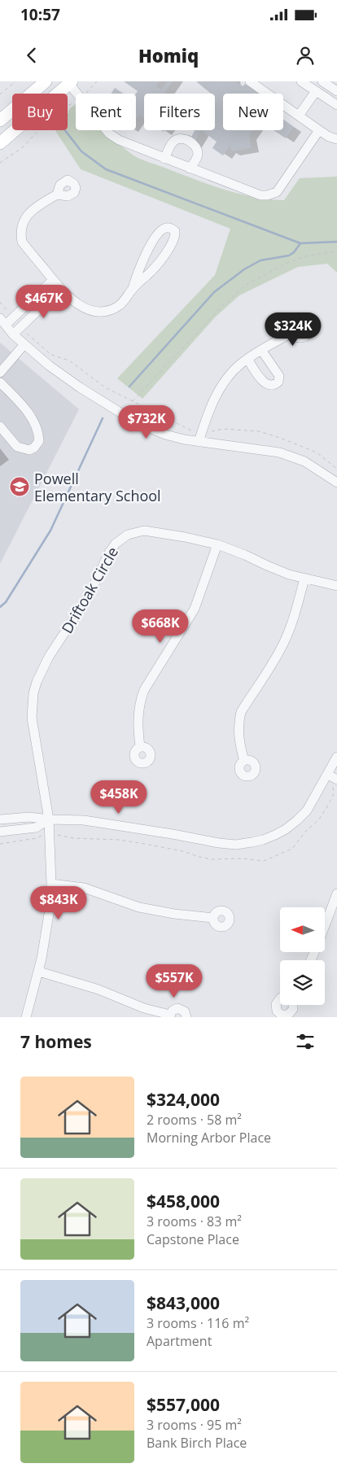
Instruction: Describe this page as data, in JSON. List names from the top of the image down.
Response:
{
  "streets": {
    "street": ["Driftoak Circle"]
  },
  "places": {
    "school or university": ["Powell Elementary School"]
  },
  "north": "left",
  "page": {
    "status": "10:57",
    "header": "Homiq",
    "chip": [
      "Buy",
      "Rent",
      "Filters",
      "New"
    ],
    "price": [
      "$467K",
      "$324K",
      "$732K",
      "$668K",
      "$458K",
      "$843K",
      "$557K"
    ],
    "heading": "7 homes",
    "list": [
      {
        "name": "$324,000",
        "note": "2 rooms · 58 m² · Morning Arbor Place"
      },
      {
        "name": "$458,000",
        "note": "3 rooms · 83 m² · Capstone Place"
      },
      {
        "name": "$843,000",
        "note": "3 rooms · 116 m² · Apartment"
      },
      {
        "name": "$557,000",
        "note": "3 rooms · 95 m² · Bank Birch Place"
      }
    ]
  }
}
